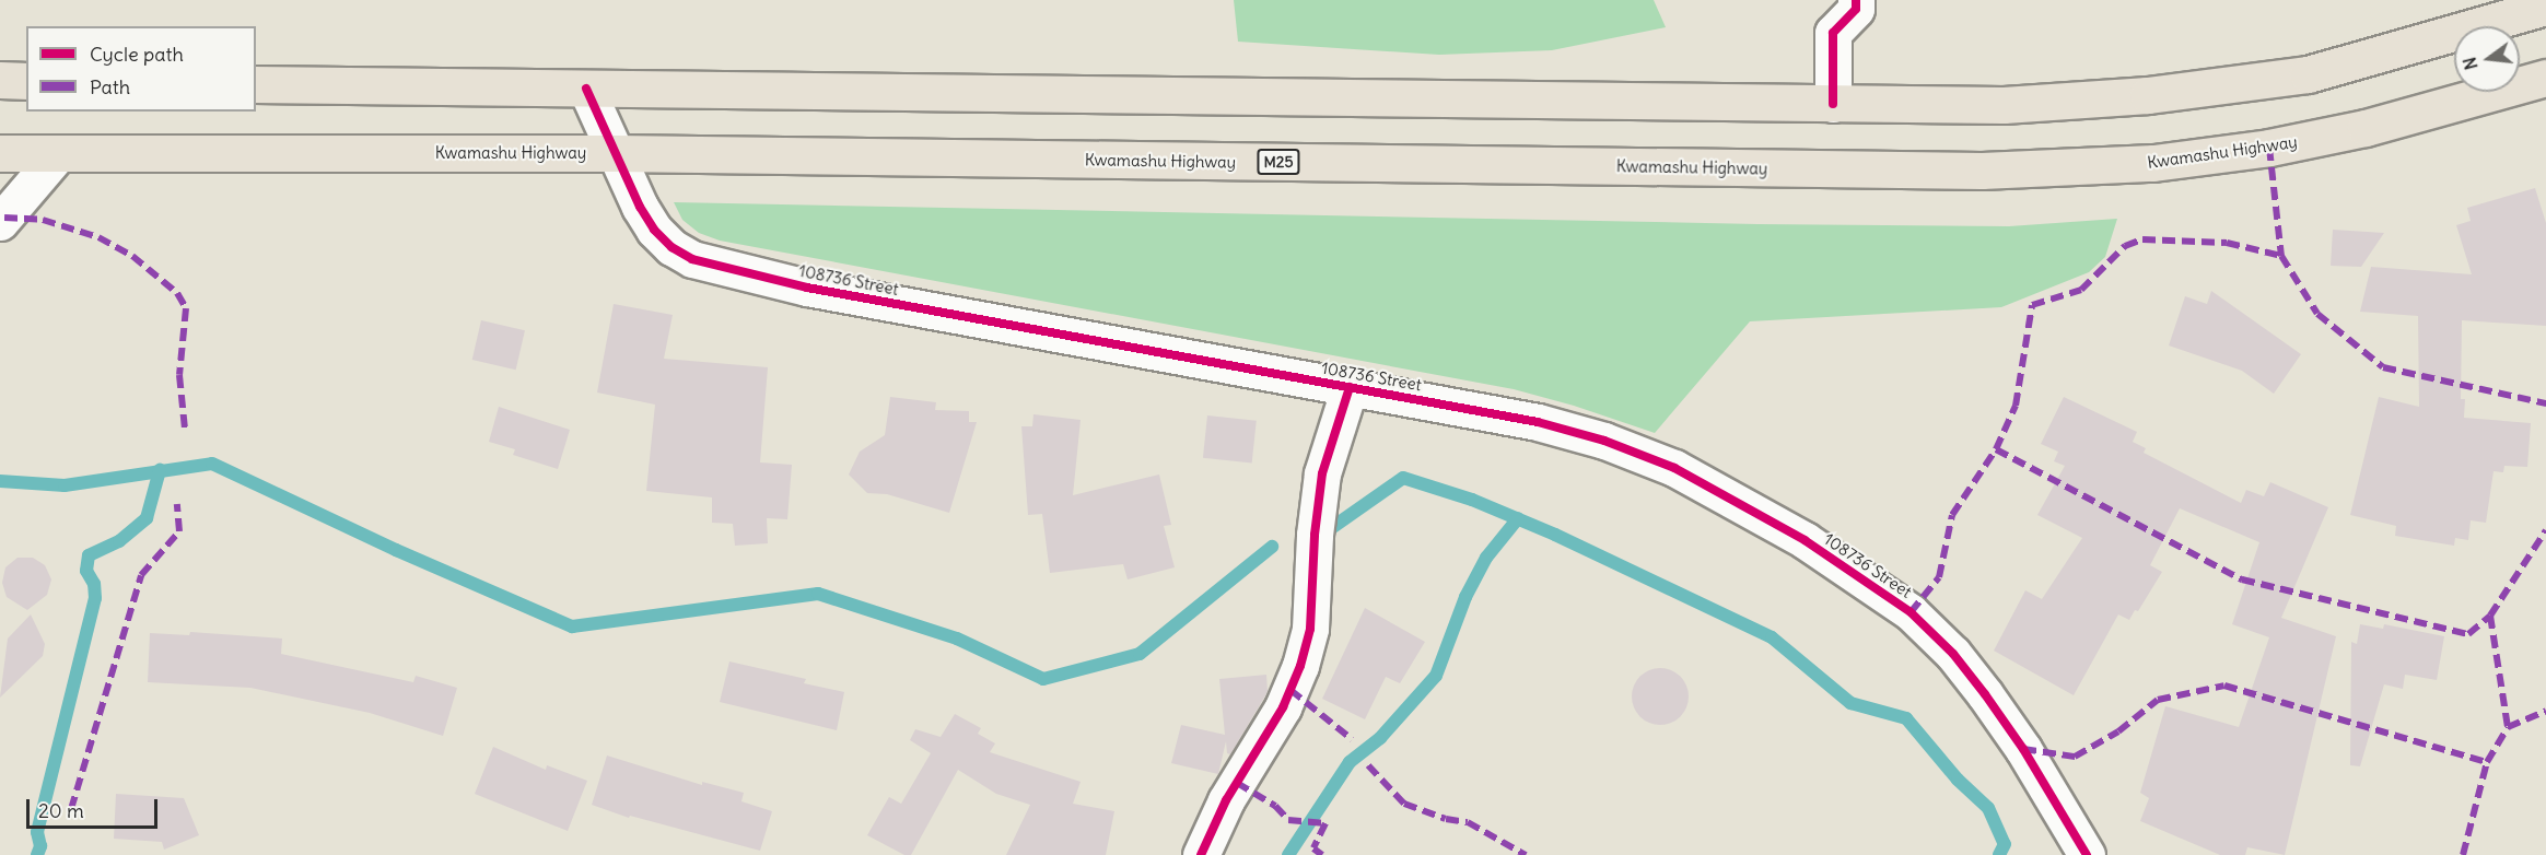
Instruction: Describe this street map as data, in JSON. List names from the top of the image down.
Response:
{
  "streets": {
    "main road": ["Kwamashu Highway", "M25"],
    "street": ["108736 Street"]
  },
  "crossings": [
    ["Kwamashu Highway", "108736 Street"]
  ],
  "legend": ["Cycle path", "Path"],
  "scale_bar": "20 m",
  "north": "left"
}
